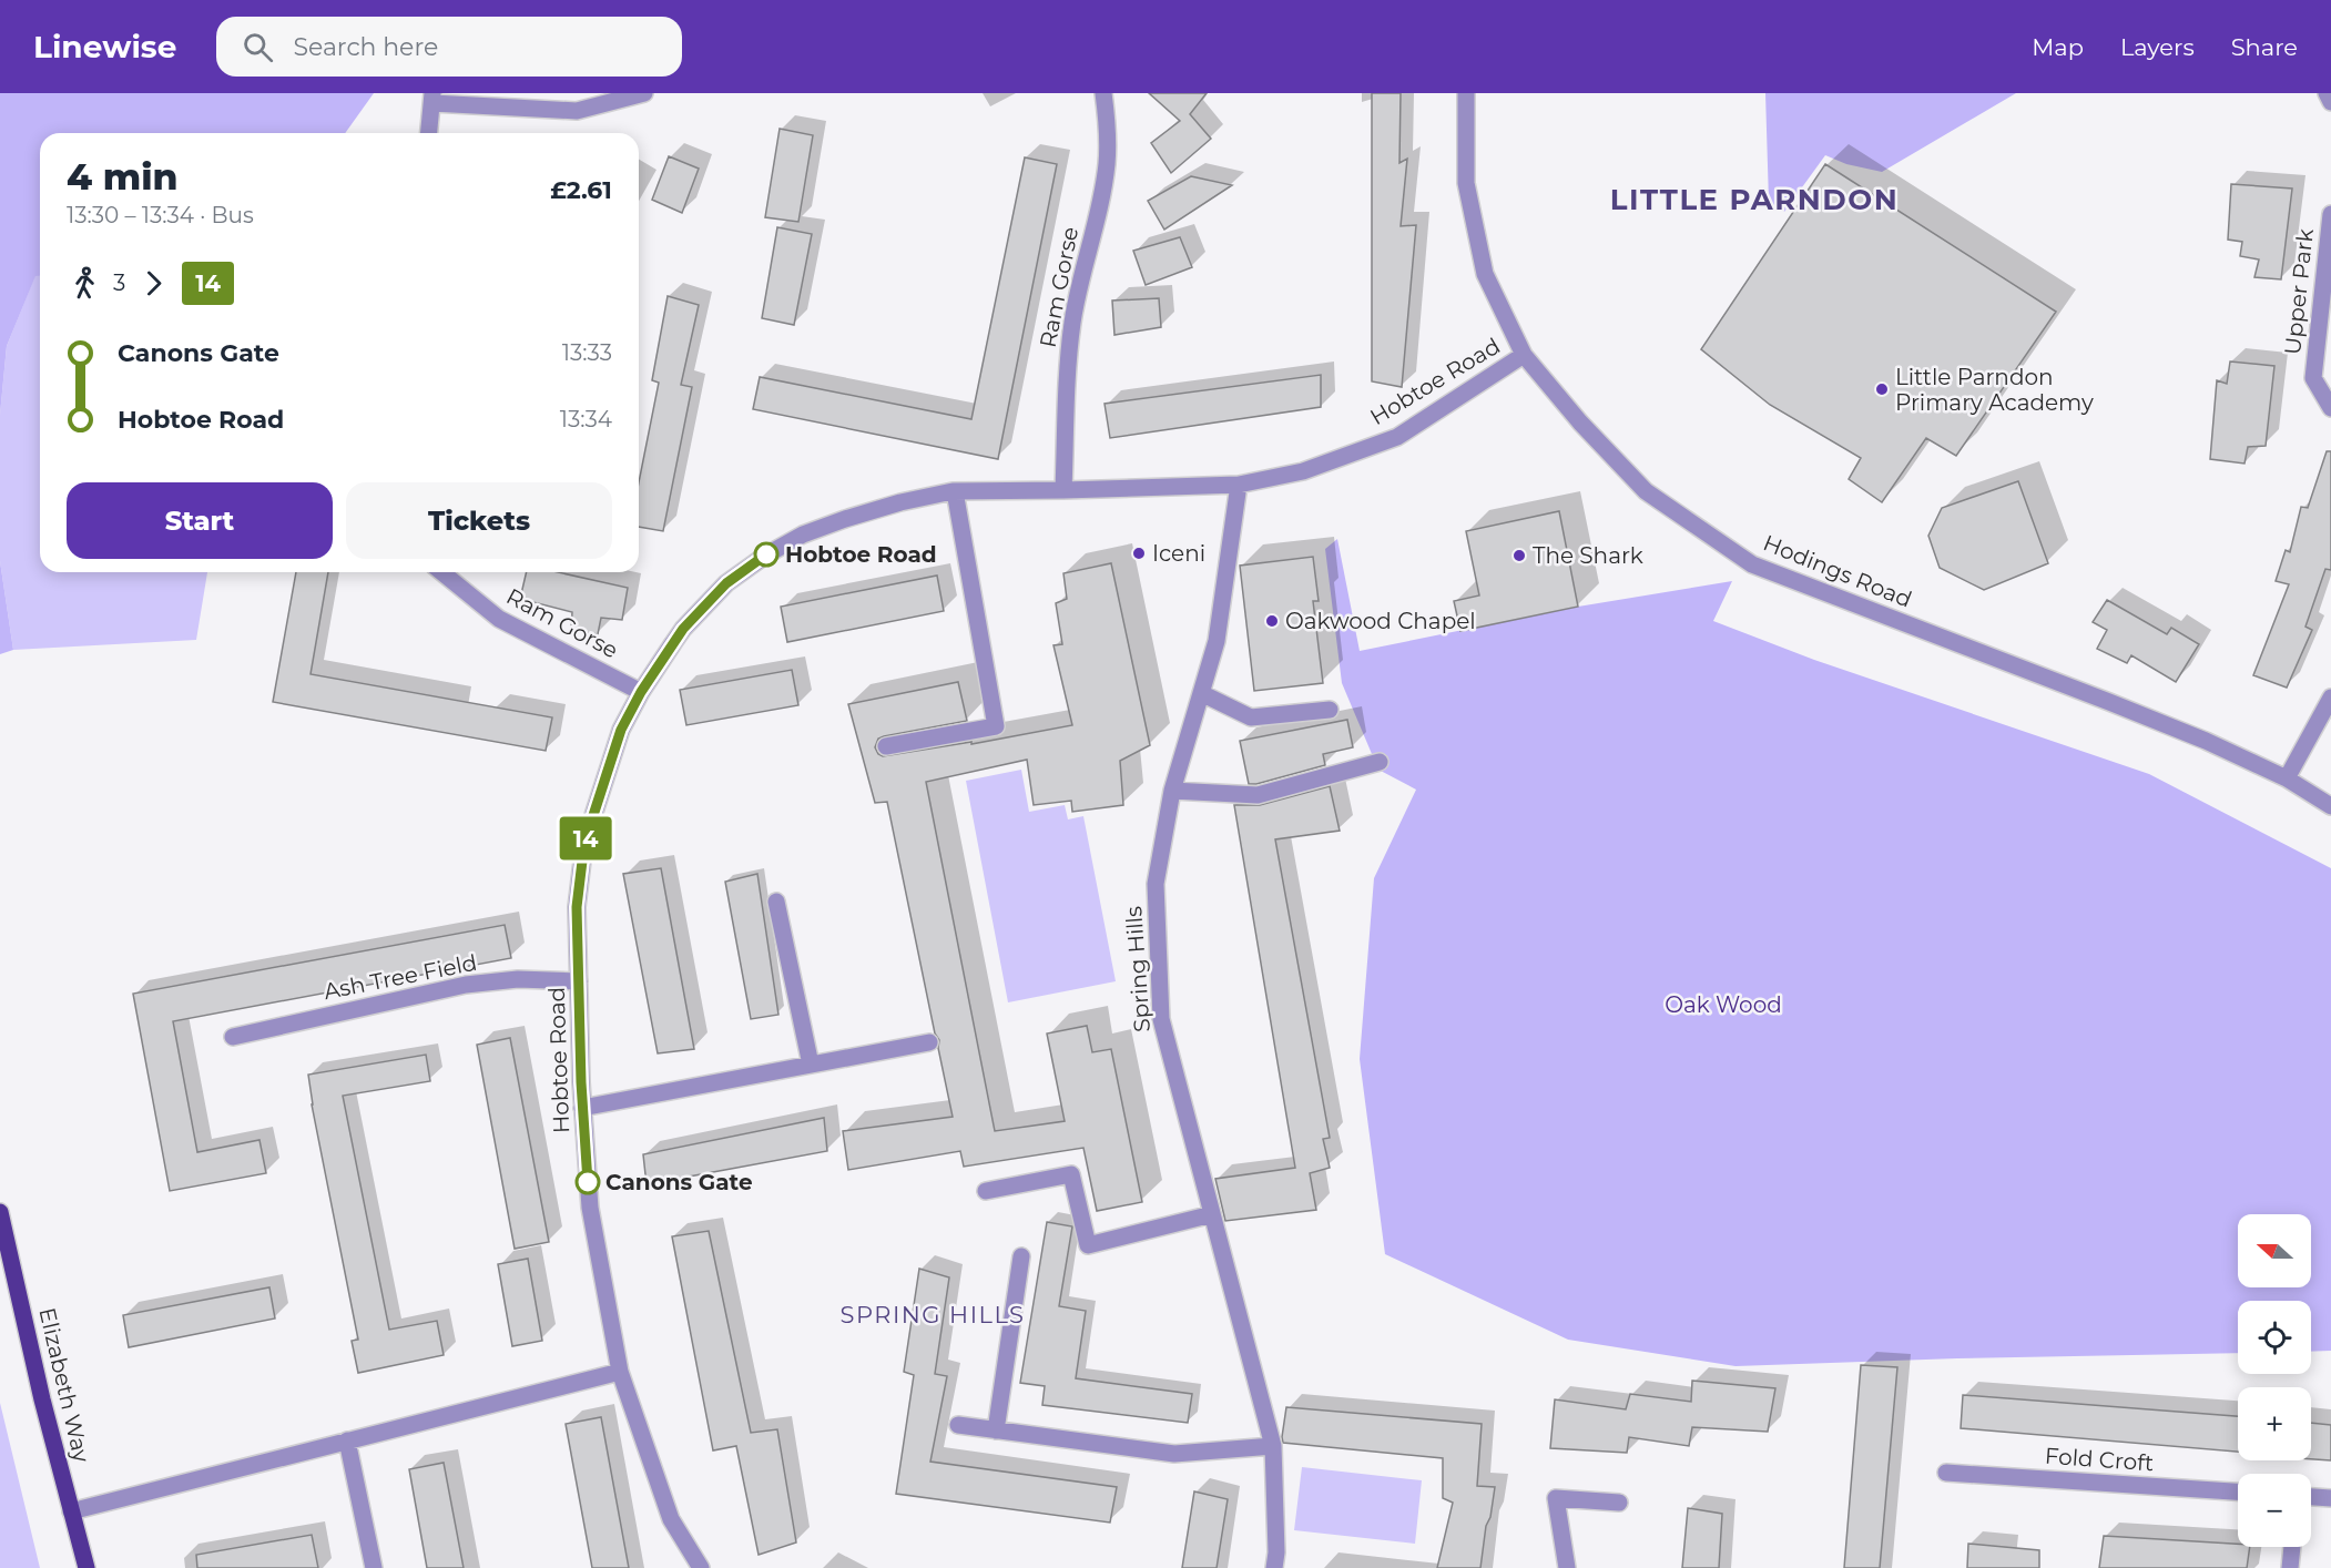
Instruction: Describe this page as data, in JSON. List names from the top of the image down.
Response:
{
  "streets": {
    "main road": ["Elizabeth Way"],
    "street": [
      "Ram Gorse",
      "Upper Park",
      "Hobtoe Road",
      "Hodings Road",
      "Spring Hills",
      "Ash Tree Field",
      "Fold Croft"
    ]
  },
  "crossings": [
    ["Ram Gorse", "Hobtoe Road"],
    ["Hobtoe Road", "Hodings Road"],
    ["Hobtoe Road", "Spring Hills"],
    ["Hobtoe Road", "Ash Tree Field"]
  ],
  "districts": ["LITTLE PARNDON", "SPRING HILLS"],
  "parks": ["Oak Wood"],
  "places": [
    "Little Parndon Primary Academy",
    "Iceni",
    "Hobtoe Road",
    "The Shark",
    "Oakwood Chapel",
    "Canons Gate"
  ],
  "lines": ["bus line 14"],
  "north": "left",
  "page": {
    "header": "Linewise",
    "search": "Search here",
    "nav": ["Map", "Layers", "Share"],
    "on_map": "14",
    "heading": ["4 min", "13:30 – 13:34 · Bus", "£2.61"],
    "legs": ["3", "14"],
    "list": [
      {
        "name": "Canons Gate",
        "value": "13:33"
      },
      {
        "name": "Hobtoe Road",
        "value": "13:34"
      }
    ],
    "buttons": ["Start", "Tickets"],
    "map_buttons": ["+", "−"]
  }
}
